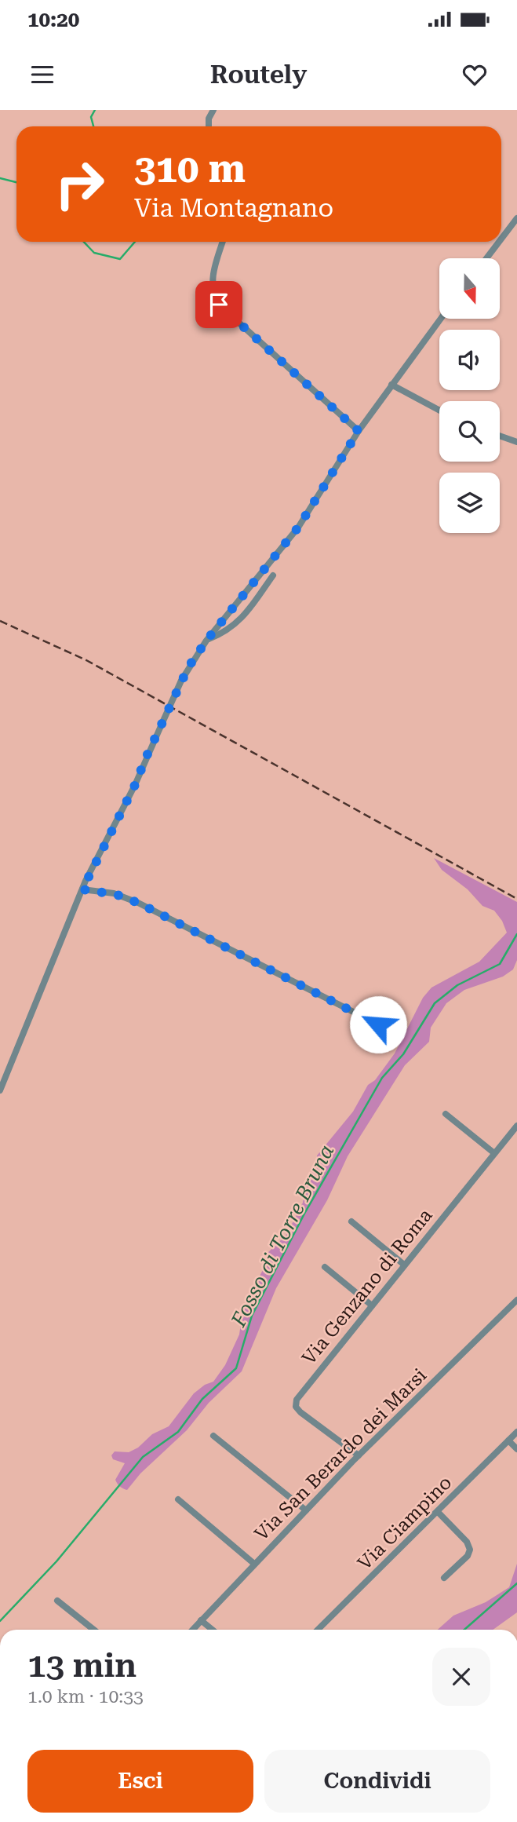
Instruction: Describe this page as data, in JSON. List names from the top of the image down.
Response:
{
  "streets": {
    "street": ["Via Genzano di Roma", "Via San Berardo dei Marsi", "Via Ciampino"]
  },
  "crossings": [
    ["Via Genzano di Roma", "Via San Berardo dei Marsi"]
  ],
  "water": ["Fosso di Torre Bruna"],
  "north": "bottom",
  "page": {
    "status": "10:20",
    "header": "Routely",
    "turn": ["310 m", "Via Montagnano"],
    "heading": ["13 min", "1.0 km · 10:33"],
    "buttons": ["Esci", "Condividi"]
  }
}
